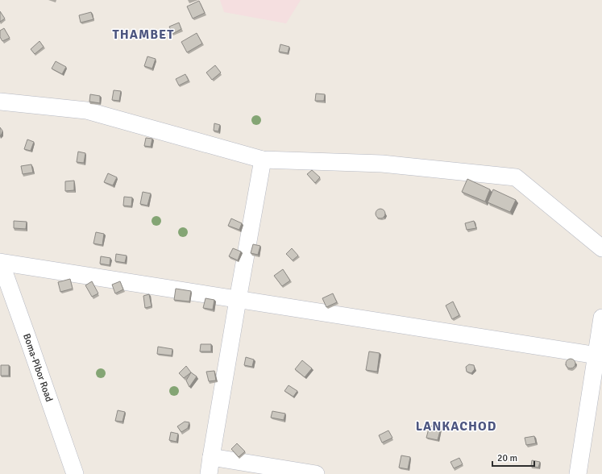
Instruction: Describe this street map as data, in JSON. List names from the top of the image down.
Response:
{
  "streets": {
    "street": ["Boma-Pibor Road"]
  },
  "districts": ["THAMBET", "LANKACHOD"],
  "scale_bar": "20 m"
}
